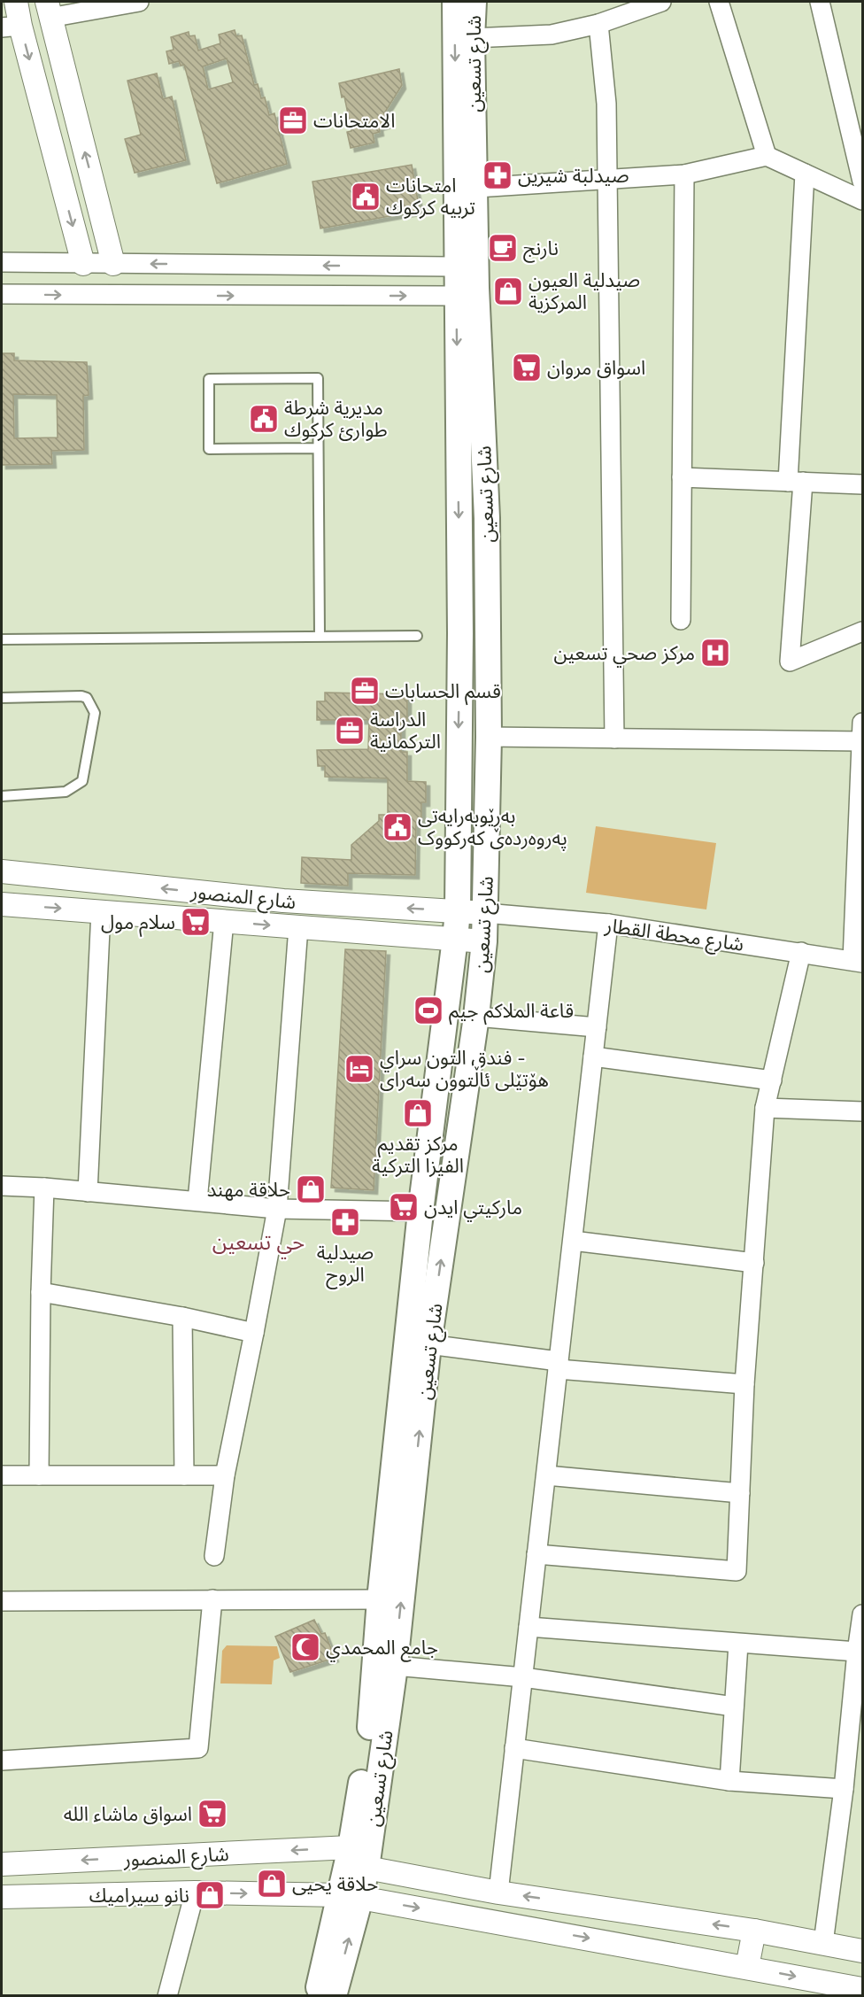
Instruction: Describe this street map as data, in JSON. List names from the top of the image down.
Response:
{
  "streets": {
    "main road": ["شارع تسعين"],
    "street": ["شارع المنصور", "شارع محطة القطار"]
  },
  "crossings": [
    ["شارع تسعين", "شارع المنصور"],
    ["شارع تسعين", "شارع محطة القطار"],
    ["شارع المنصور", "شارع محطة القطار"]
  ],
  "districts": ["حي تسعين"],
  "places": {
    "office": ["الامتحانات", "قسم الحسابات", "الدراسة التركمانية"],
    "pharmacy": ["صيدلبة شيرين", "صيدلية الروح"],
    "public building": ["امتحانات تربيه كركوك", "مديرية شرطة طوارئ كركوك", "بەڕێوبەرایەتی پەروەردەی کەرکووک"],
    "cafe": ["نارنج"],
    "shop": [
      "صيدلية العيون المركزية",
      "مركز تقديم الفيزا التركية",
      "حلاقة مهند",
      "حلاقة يحيى",
      "نانو سيراميك"
    ],
    "supermarket": [
      "اسواق مروان",
      "سلام مول",
      "ماركيتي ايدن",
      "اسواق ماشاء الله"
    ],
    "hospital": ["مركز صحي تسعين"],
    "sports": ["قاعة الملاكم جيم"],
    "hotel": ["فندق التون سراي - هۆتێلی ئاڵتوون سەرای"],
    "mosque": ["جامع المحمدي"]
  }
}
